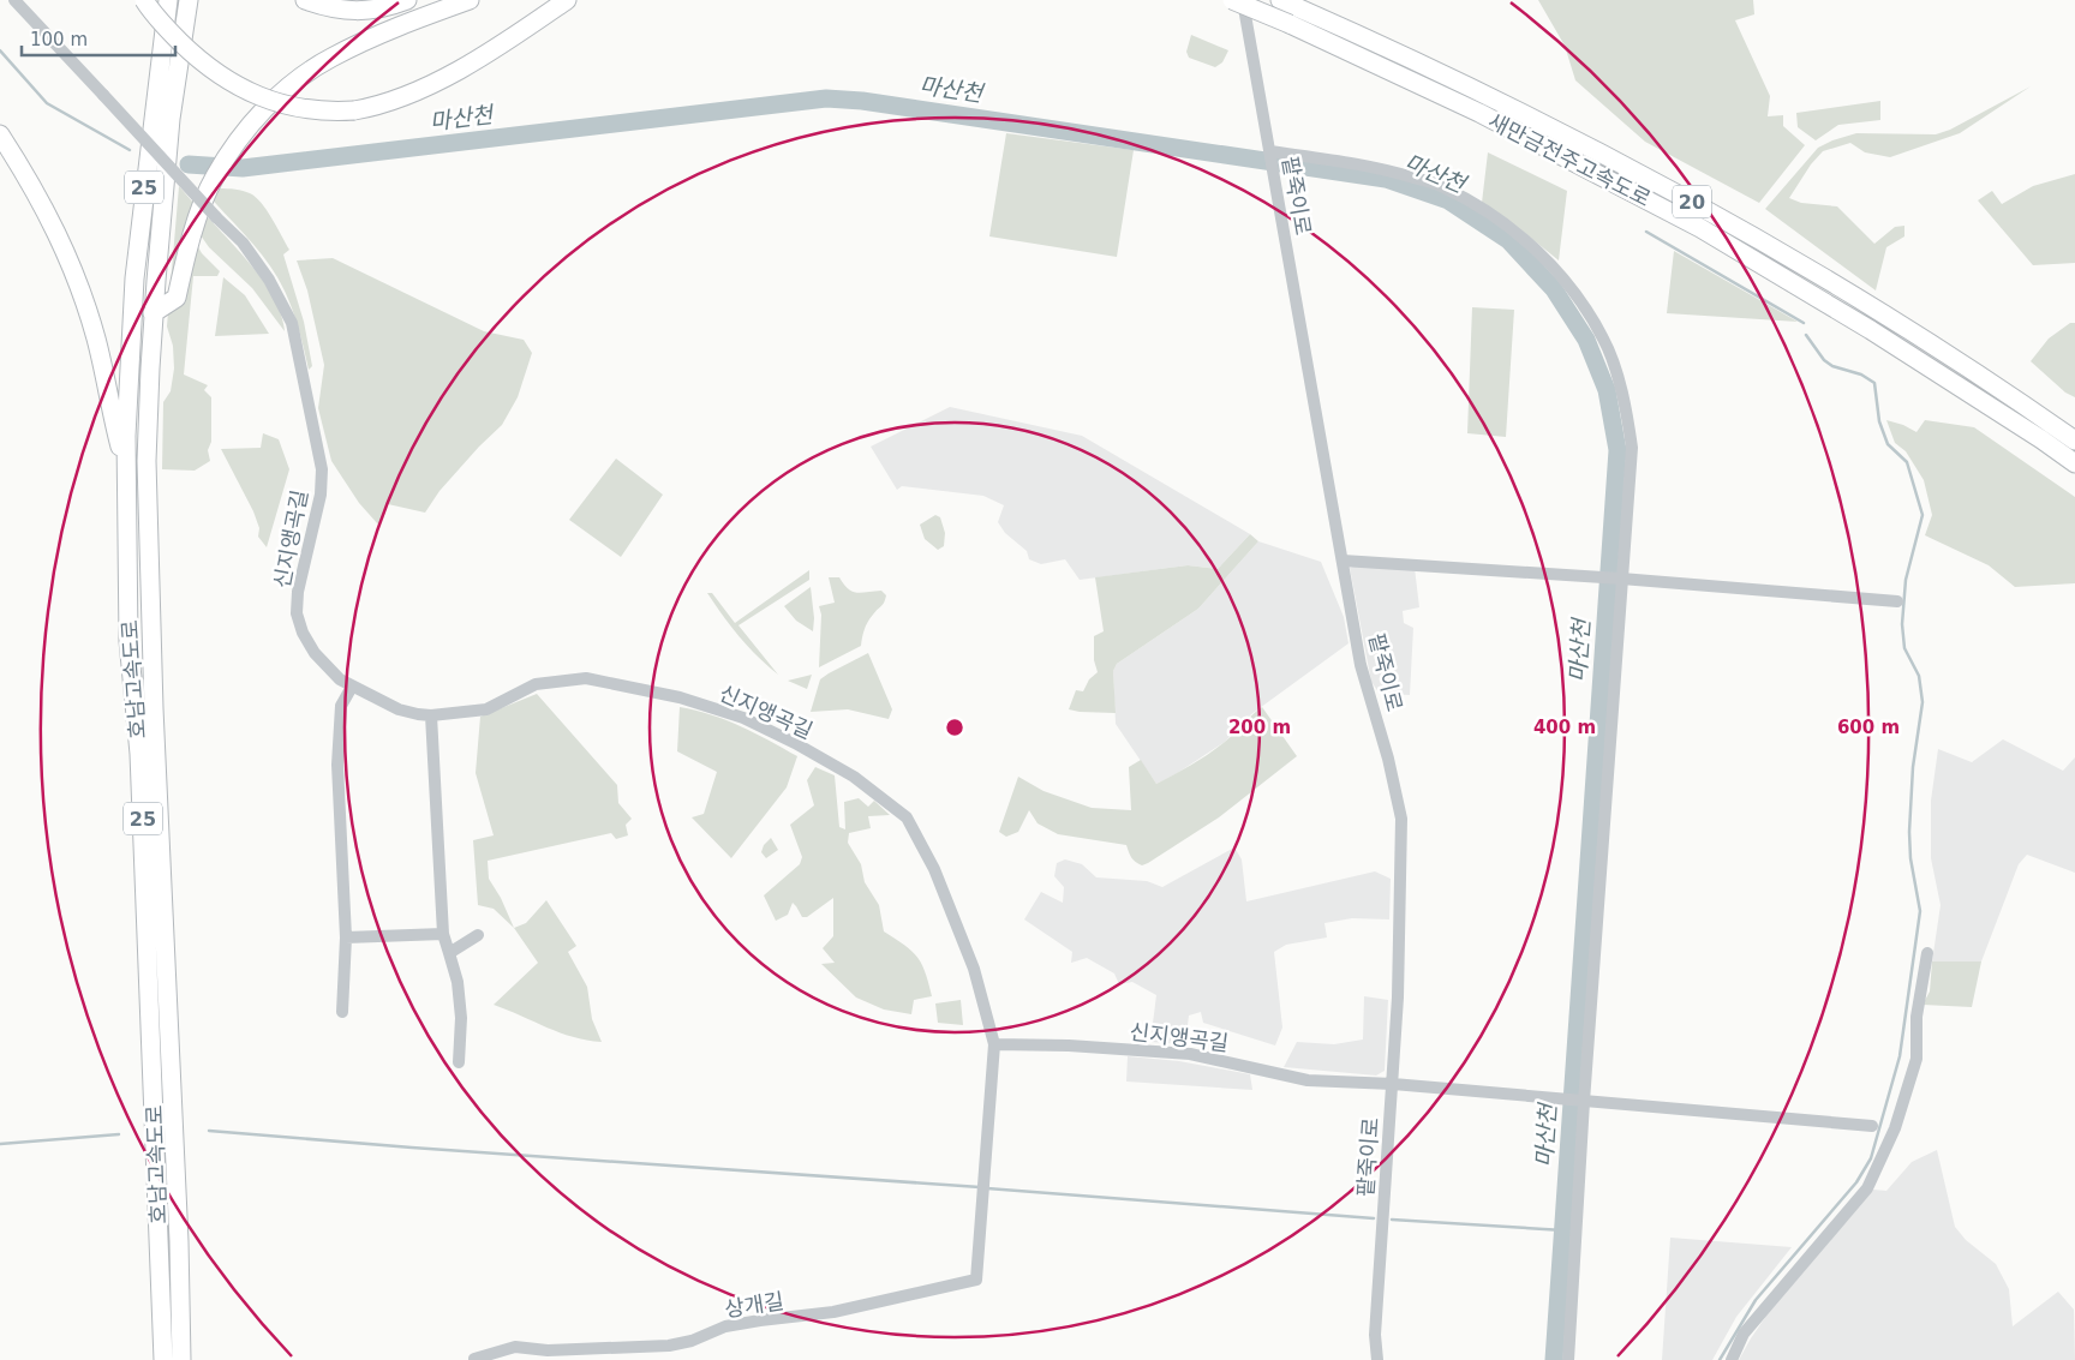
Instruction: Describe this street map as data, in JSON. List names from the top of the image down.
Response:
{
  "streets": {
    "highway": [
      "새만금전주고속도로",
      "25",
      "20",
      "호남고속도로"
    ],
    "street": ["팥죽이로", "신지앵곡길", "상개길"]
  },
  "crossings": [
    ["팥죽이로", "신지앵곡길"],
    ["신지앵곡길", "상개길"]
  ],
  "water": ["마산천"],
  "scale_bar": "100 m",
  "rings": ["200 m", "400 m", "600 m"]
}
